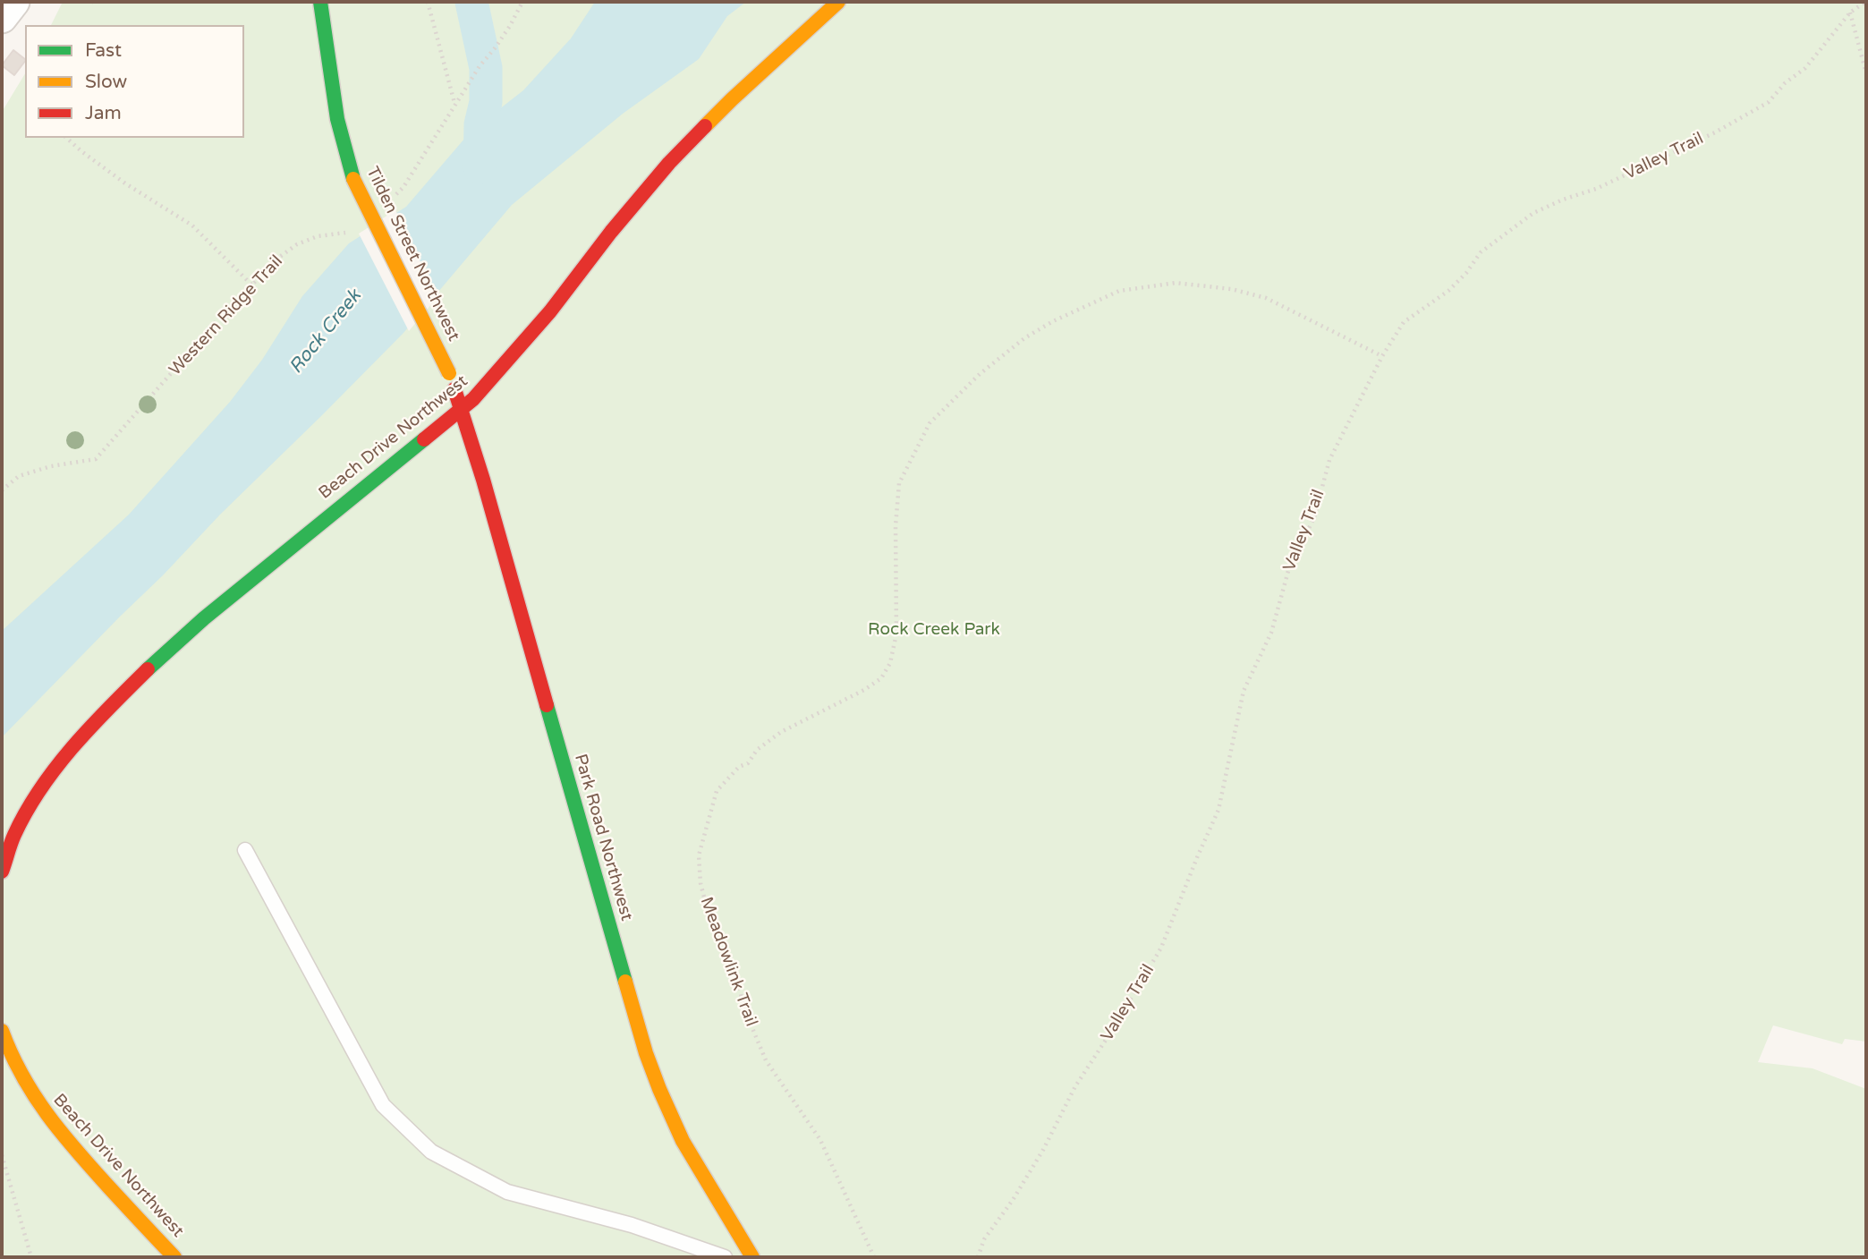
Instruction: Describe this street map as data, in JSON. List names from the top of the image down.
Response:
{
  "streets": {
    "main road": ["Tilden Street Northwest", "Beach Drive Northwest", "Park Road Northwest"],
    "path": ["Valley Trail", "Western Ridge Trail", "Meadowlink Trail"]
  },
  "crossings": [
    ["Valley Trail", "Meadowlink Trail"],
    ["Tilden Street Northwest", "Beach Drive Northwest"],
    ["Tilden Street Northwest", "Park Road Northwest"],
    ["Beach Drive Northwest", "Park Road Northwest"]
  ],
  "water": ["Rock Creek"],
  "parks": ["Rock Creek Park"],
  "legend": ["Fast", "Slow", "Jam"]
}
